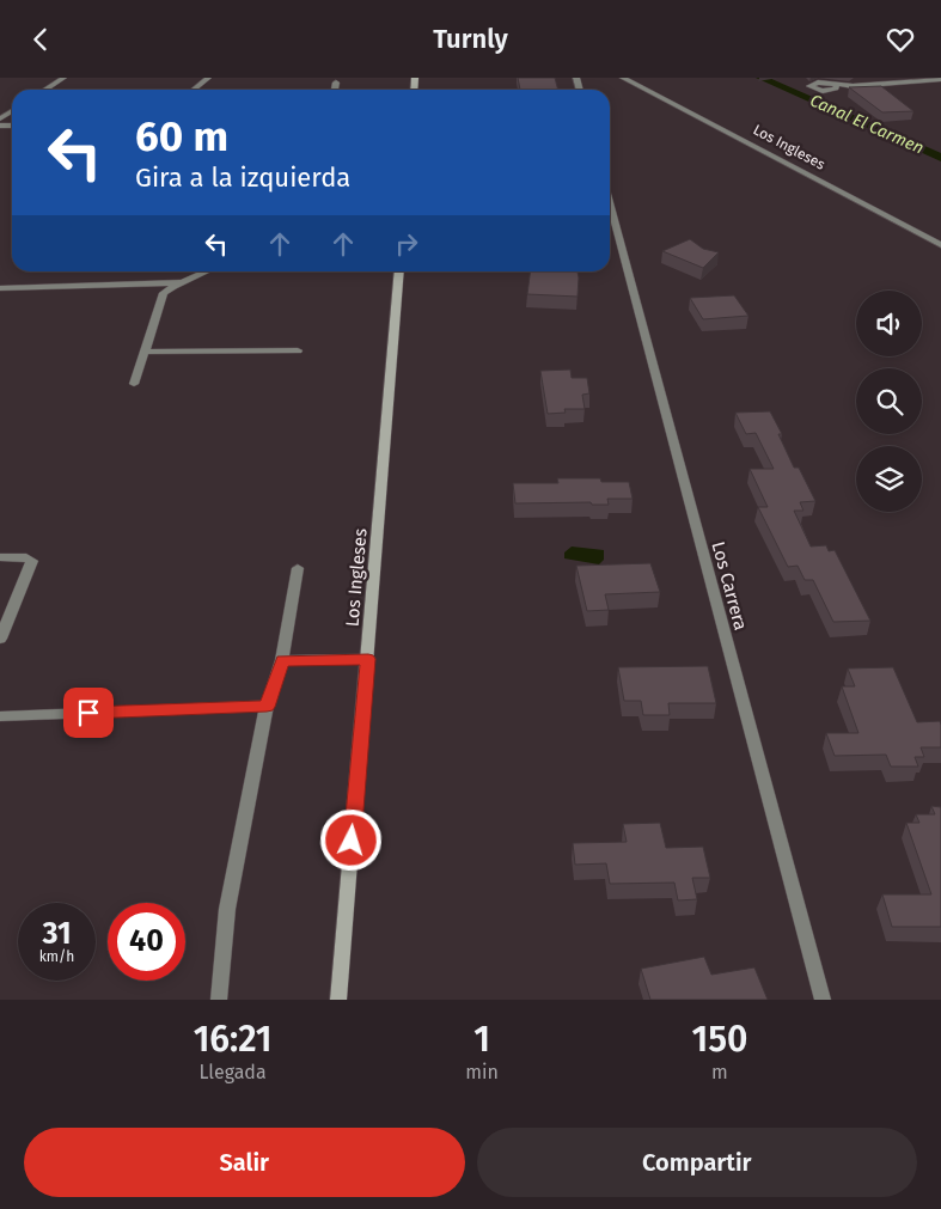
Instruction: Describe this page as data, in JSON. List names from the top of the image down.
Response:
{
  "streets": {
    "street": ["Los Ingleses", "Los Carrera"]
  },
  "water": ["Canal El Carmen"],
  "page": {
    "header": "Turnly",
    "turn": ["60 m", "Gira a la izquierda"],
    "speed": "31 km/h",
    "limit": "40",
    "eta": [
      "16:21",
      "Llegada",
      "1",
      "min",
      "150",
      "m"
    ],
    "buttons": ["Salir", "Compartir"]
  }
}
